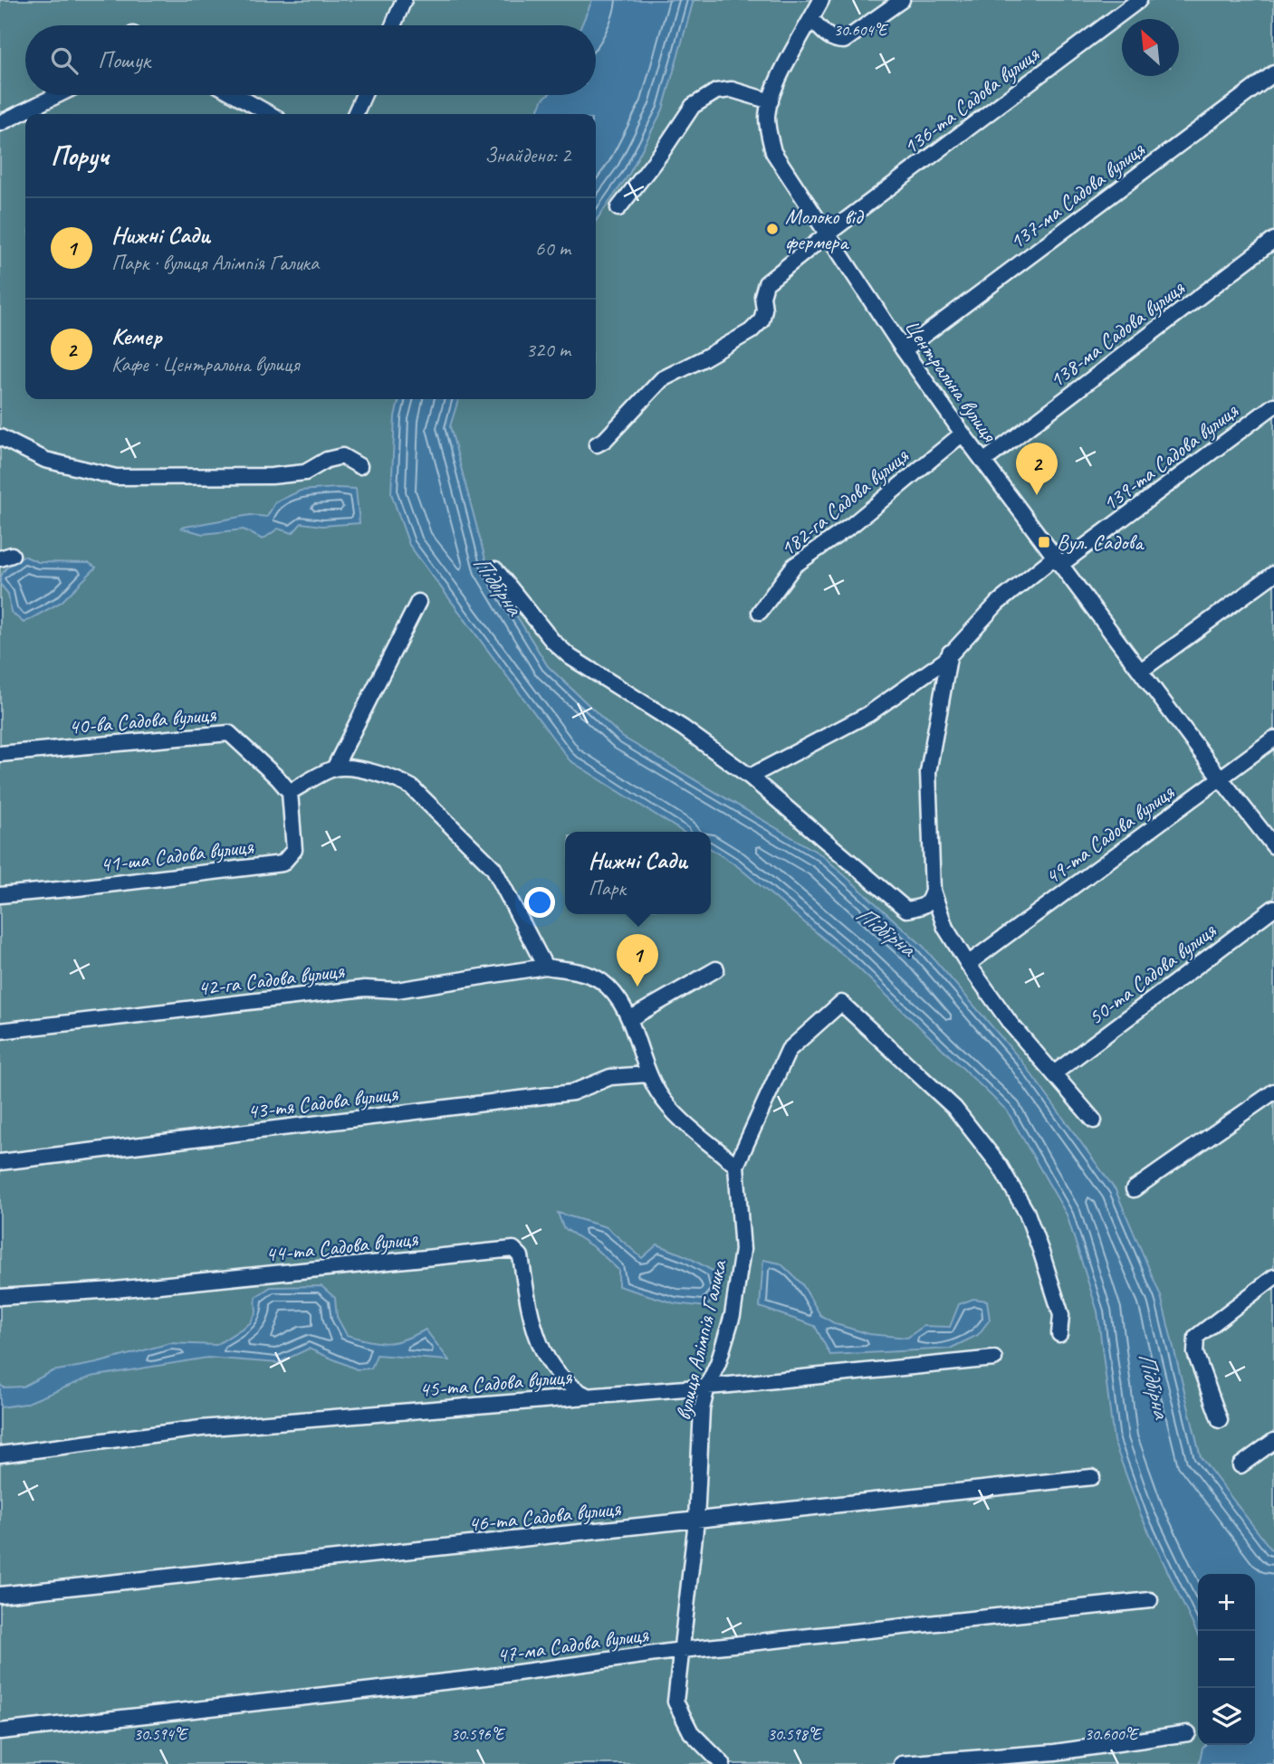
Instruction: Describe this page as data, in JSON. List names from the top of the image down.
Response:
{
  "streets": {
    "street": [
      "136-та Садова вулиця",
      "137-ма Садова вулиця",
      "138-ма Садова вулиця",
      "Центральна вулиця",
      "139-та Садова вулиця",
      "182-га Садова вулиця",
      "40-ва Садова вулиця",
      "49-та Садова вулиця",
      "41-ша Садова вулиця",
      "50-та Садова вулиця",
      "42-га Садова вулиця",
      "43-тя Садова вулиця",
      "44-та Садова вулиця",
      "вулиця Алімпія Галика",
      "45-та Садова вулиця",
      "46-та Садова вулиця",
      "47-ма Садова вулиця"
    ]
  },
  "crossings": [
    ["136-та Садова вулиця", "Центральна вулиця"],
    ["137-ма Садова вулиця", "Центральна вулиця"],
    ["138-ма Садова вулиця", "Центральна вулиця"],
    ["Центральна вулиця", "139-та Садова вулиця"],
    ["Центральна вулиця", "182-га Садова вулиця"],
    ["Центральна вулиця", "49-та Садова вулиця"],
    ["40-ва Садова вулиця", "41-ша Садова вулиця"],
    ["44-та Садова вулиця", "45-та Садова вулиця"],
    ["вулиця Алімпія Галика", "45-та Садова вулиця"],
    ["вулиця Алімпія Галика", "46-та Садова вулиця"],
    ["вулиця Алімпія Галика", "47-ма Садова вулиця"]
  ],
  "water": ["Підбірна"],
  "places": {
    "other": ["Молоко від фермера"],
    "transit": ["Вул. Садова"]
  },
  "north": "top left",
  "page": {
    "search": "Пошук",
    "heading": ["Поруч", "Знайдено: 2"],
    "list": [
      {
        "mark": "1",
        "name": "Нижні Сади",
        "note": "Парк · вулиця Алімпія Галика",
        "value": "60 m"
      },
      {
        "mark": "2",
        "name": "Кемер",
        "note": "Кафе · Центральна вулиця",
        "value": "320 m"
      }
    ],
    "pins": ["2", "1"],
    "popup": ["Нижні Сади", "Парк"],
    "map_buttons": ["+", "−"]
  },
  "coordinates": [
    "30.604°E",
    "30.594°E",
    "30.596°E",
    "30.598°E",
    "30.600°E"
  ]
}
